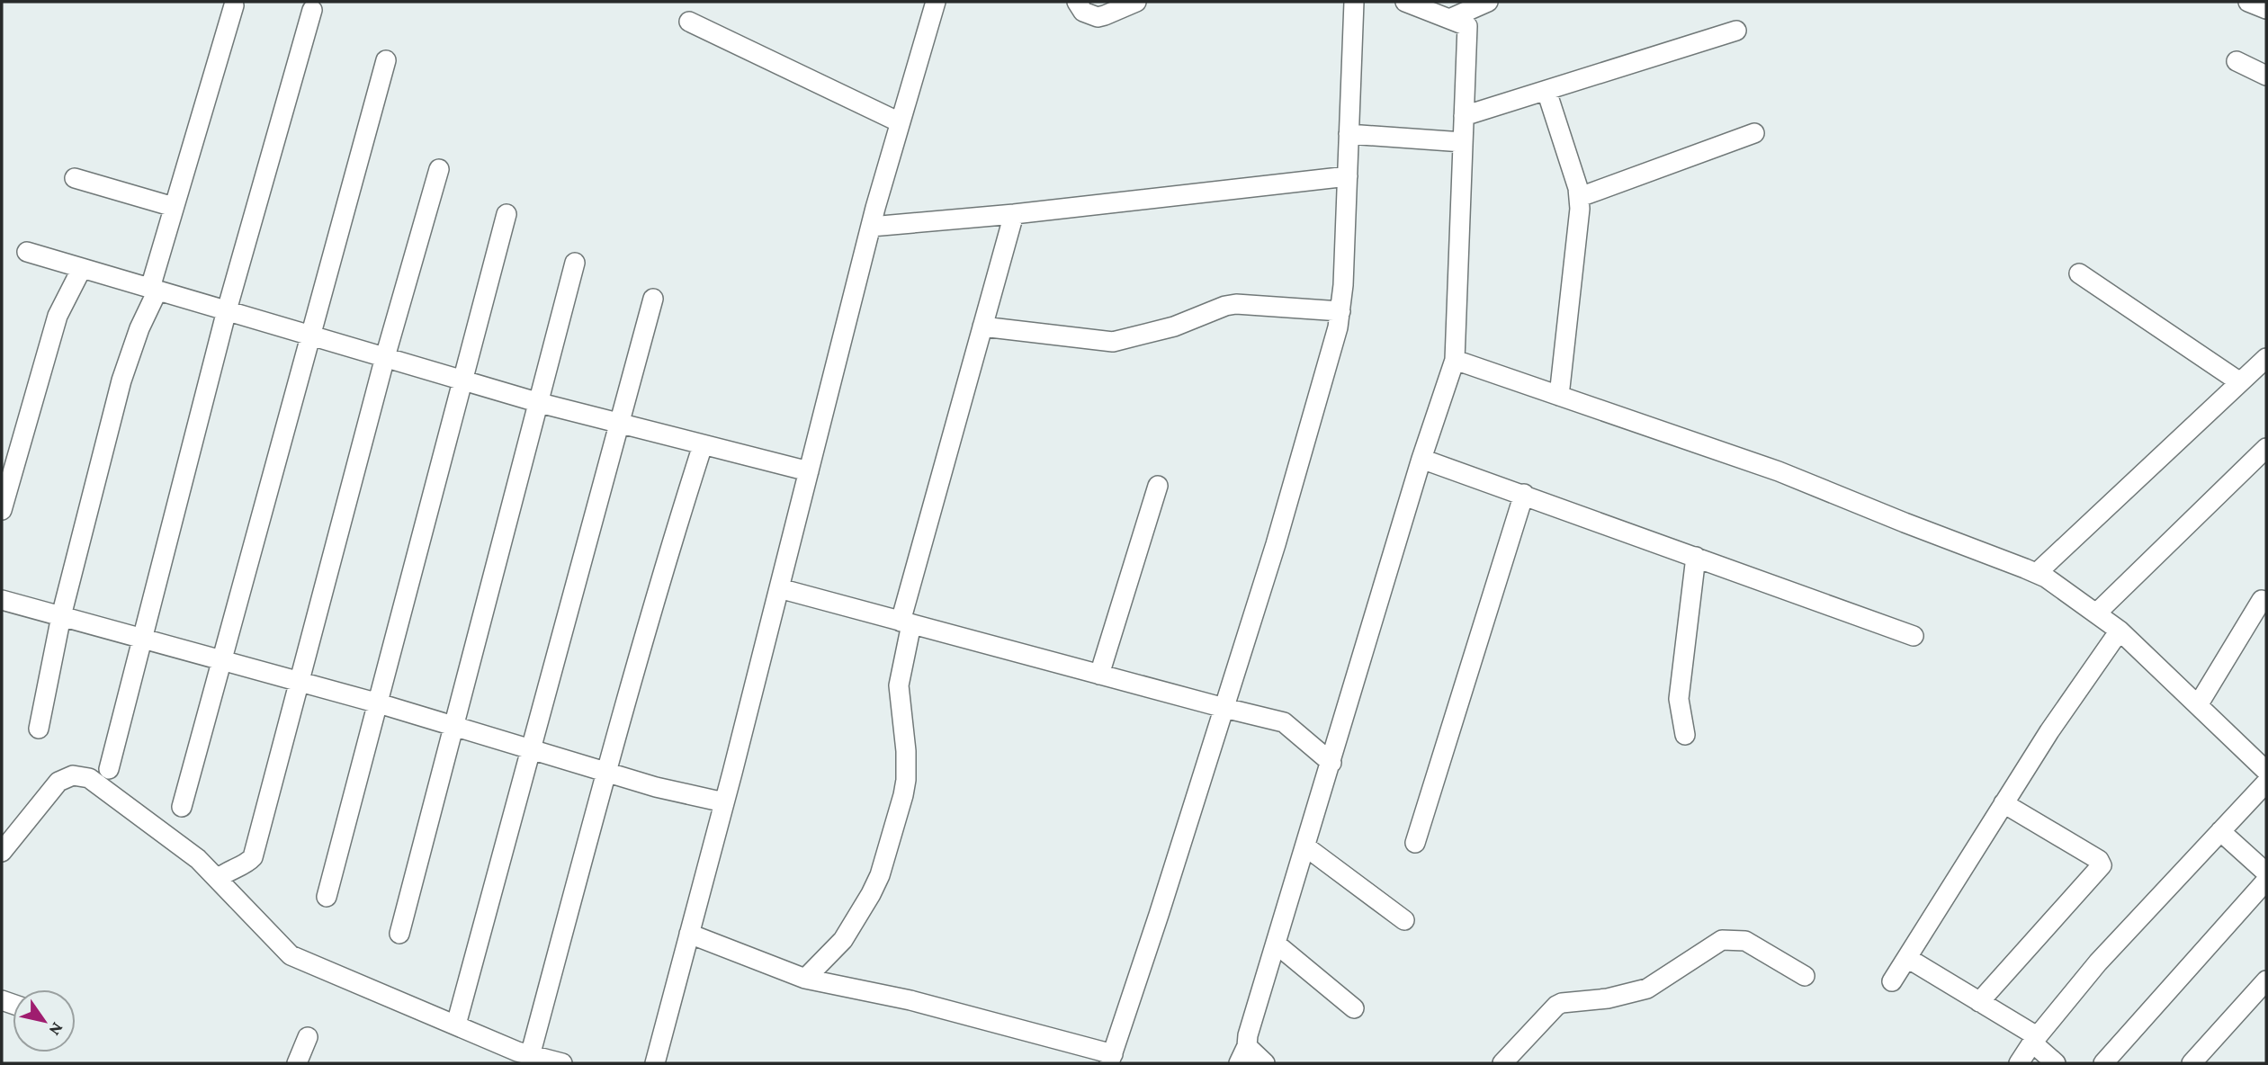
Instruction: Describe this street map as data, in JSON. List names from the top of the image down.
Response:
{
  "north": "bottom right"
}
